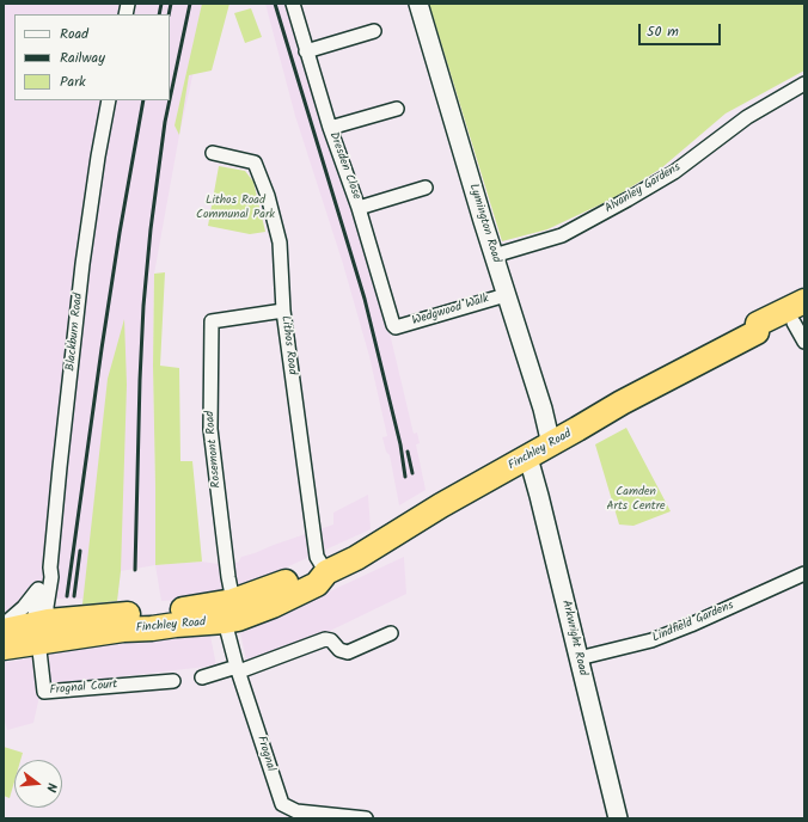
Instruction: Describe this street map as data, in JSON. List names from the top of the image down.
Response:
{
  "streets": {
    "highway": ["Finchley Road"],
    "street": [
      "Dresden Close",
      "Alvanley Gardens",
      "Lymington Road",
      "Wedgwood Walk",
      "Blackburn Road",
      "Lithos Road",
      "Rosemont Road",
      "Lindfield Gardens",
      "Arkwright Road",
      "Frognal Court",
      "Frognal"
    ]
  },
  "crossings": [
    ["Dresden Close", "Wedgwood Walk"],
    ["Alvanley Gardens", "Lymington Road"],
    ["Lymington Road", "Wedgwood Walk"],
    ["Lymington Road", "Finchley Road"],
    ["Blackburn Road", "Finchley Road"],
    ["Blackburn Road", "Frognal Court"],
    ["Lithos Road", "Rosemont Road"],
    ["Lithos Road", "Finchley Road"],
    ["Rosemont Road", "Finchley Road"],
    ["Rosemont Road", "Frognal"],
    ["Finchley Road", "Arkwright Road"],
    ["Finchley Road", "Frognal Court"],
    ["Finchley Road", "Frognal"],
    ["Lindfield Gardens", "Arkwright Road"]
  ],
  "parks": ["Lithos Road Communal Park", "Camden Arts Centre"],
  "legend": ["Road", "Railway", "Park"],
  "scale_bar": "50 m",
  "north": "right"
}
